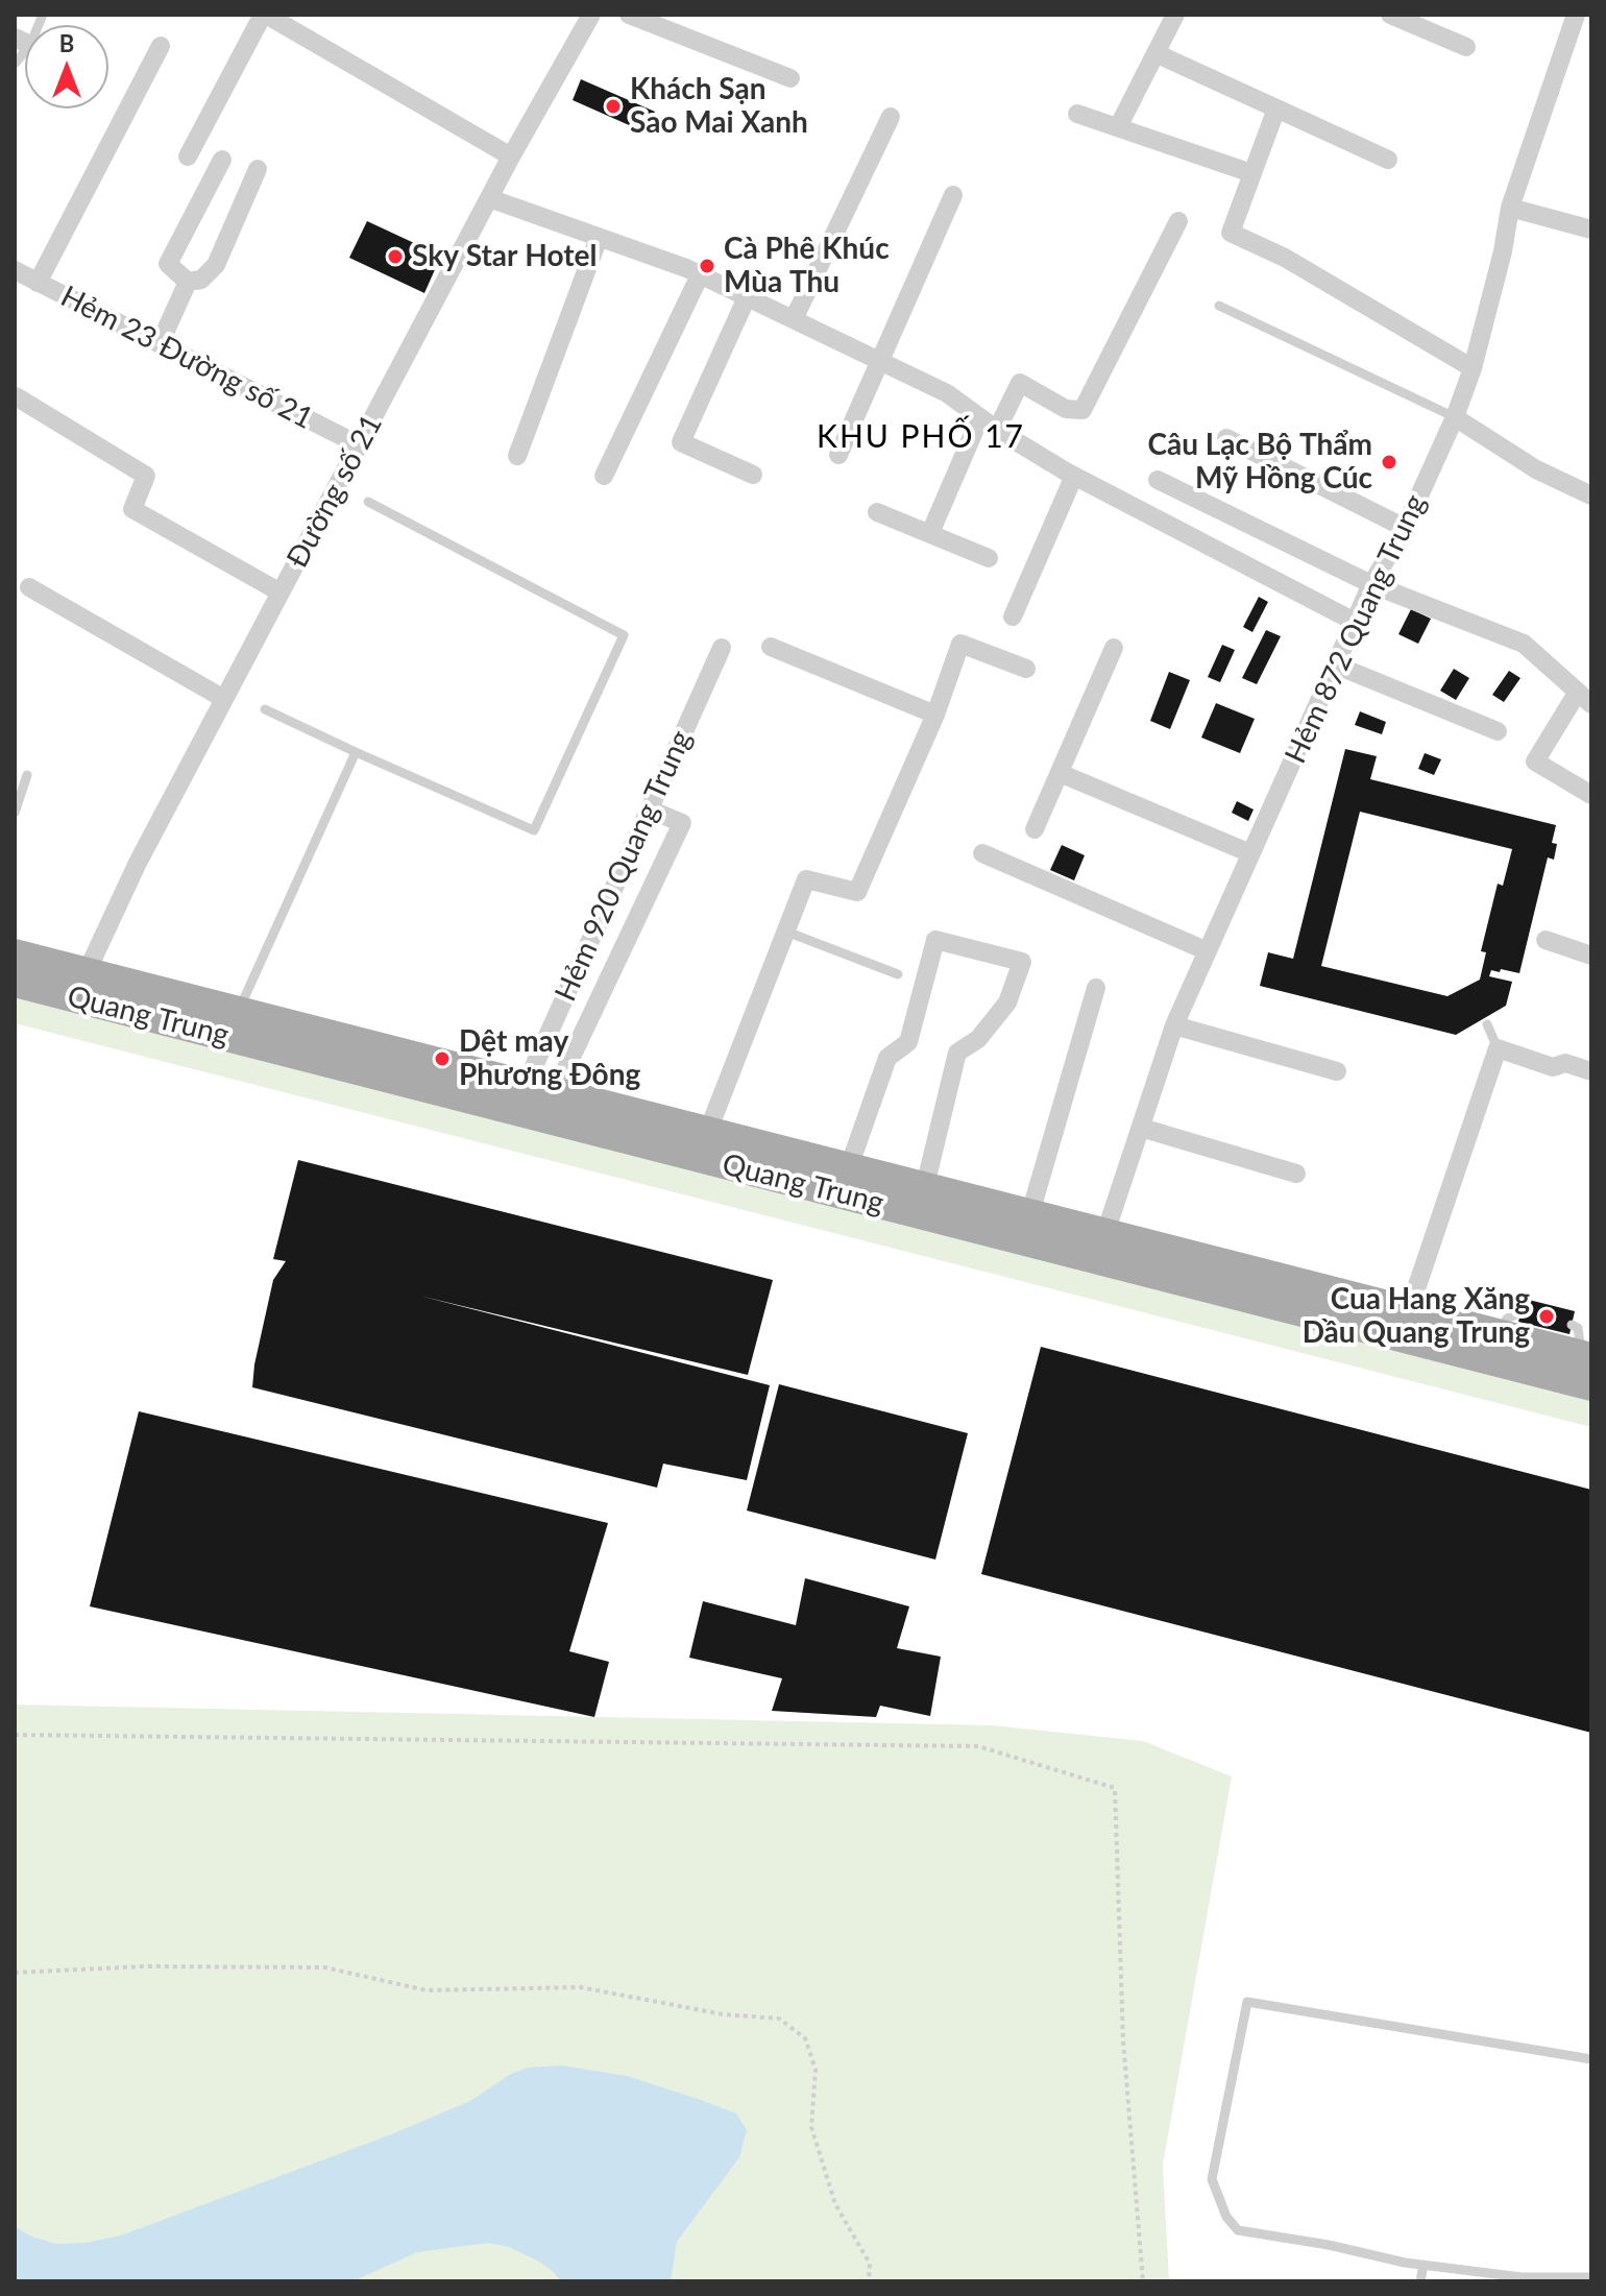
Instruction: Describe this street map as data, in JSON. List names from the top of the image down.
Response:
{
  "streets": {
    "main road": ["Quang Trung"],
    "street": [
      "Hẻm 23 Đường số 21",
      "Đường số 21",
      "Hẻm 872 Quang Trung",
      "Hẻm 920 Quang Trung"
    ]
  },
  "crossings": [
    ["Hẻm 23 Đường số 21", "Đường số 21"],
    ["Đường số 21", "Quang Trung"],
    ["Hẻm 872 Quang Trung", "Quang Trung"],
    ["Hẻm 920 Quang Trung", "Quang Trung"]
  ],
  "districts": ["KHU PHỐ 17"],
  "places": [
    "Khách Sạn Sao Mai Xanh",
    "Sky Star Hotel",
    "Cà Phê Khúc Mùa Thu",
    "Câu Lạc Bộ Thẩm Mỹ Hồng Cúc",
    "Dệt may Phương Đông",
    "Cua Hang Xăng Dầu Quang Trung"
  ],
  "north": "top"
}
